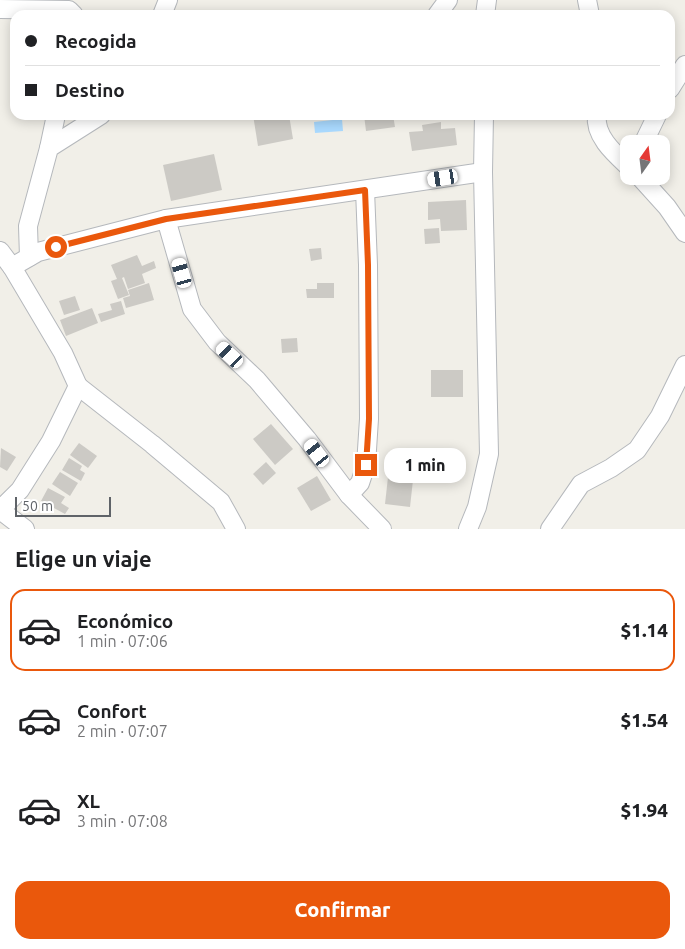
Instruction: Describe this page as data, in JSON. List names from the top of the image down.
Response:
{
  "scale_bar": "50 m",
  "north": "top",
  "page": {
    "banner": ["Recogida", "Destino"],
    "bubble": "1 min",
    "scale": "50 m",
    "heading": "Elige un viaje",
    "list": [
      {
        "name": "Económico",
        "note": "1 min · 07:06",
        "value": "$1.14"
      },
      {
        "name": "Confort",
        "note": "2 min · 07:07",
        "value": "$1.54"
      },
      {
        "name": "XL",
        "note": "3 min · 07:08",
        "value": "$1.94"
      }
    ],
    "buttons": "Confirmar"
  }
}
